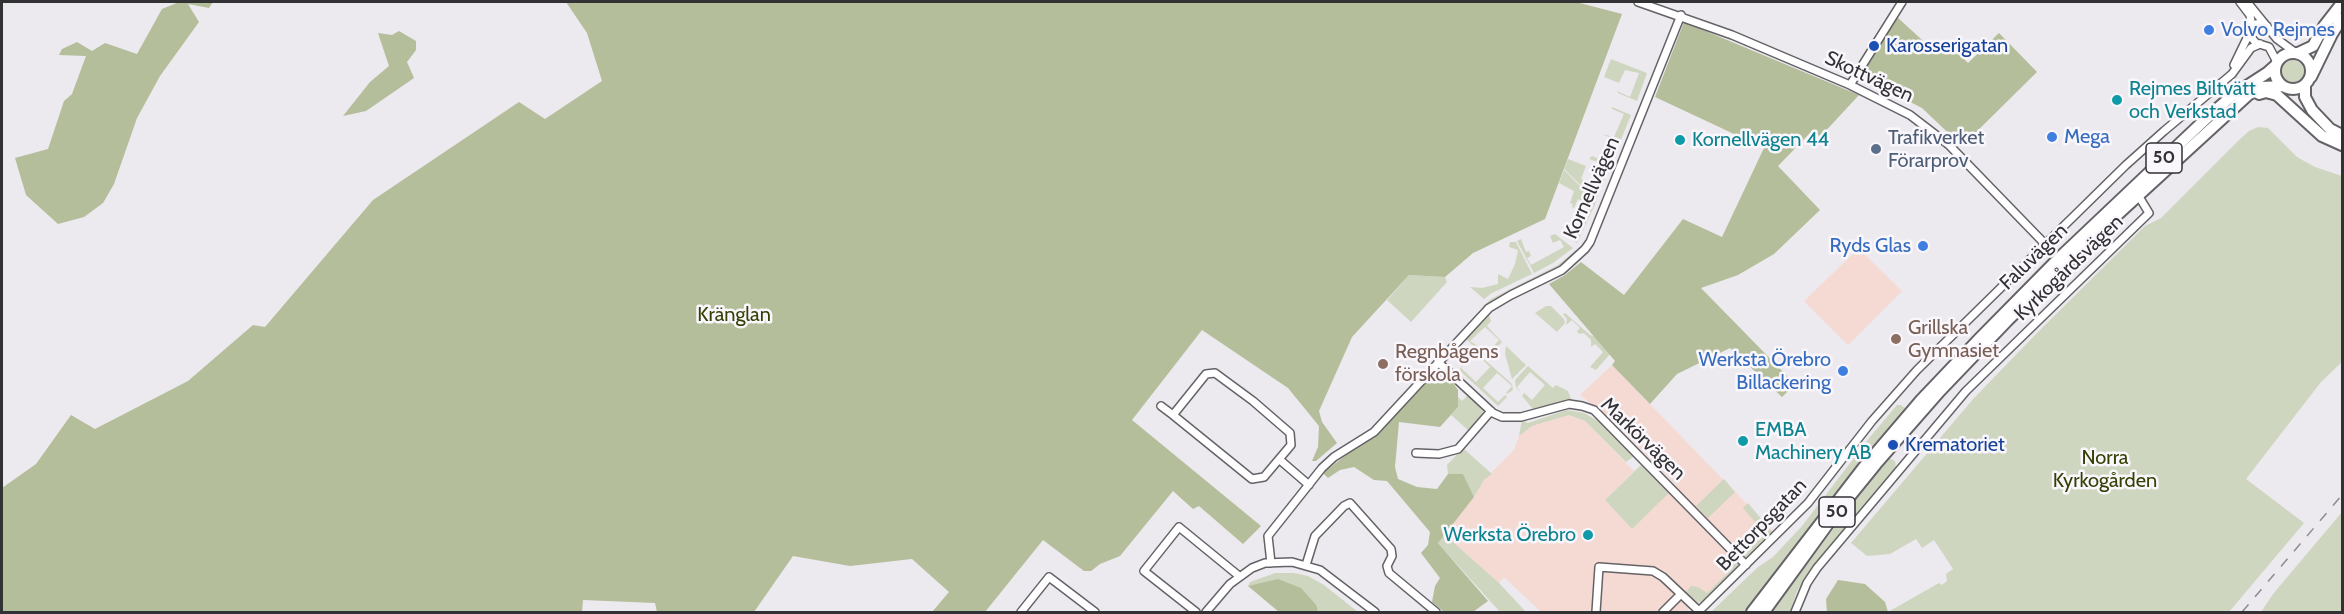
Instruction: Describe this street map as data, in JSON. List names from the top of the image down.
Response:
{
  "streets": {
    "highway": ["50", "Faluvägen"],
    "street": [
      "Skottvägen",
      "Kornellvägen",
      "Kyrkogårdsvägen",
      "Markörvägen",
      "Bettorpsgatan"
    ]
  },
  "crossings": [
    ["Skottvägen", "Kornellvägen"],
    ["Skottvägen", "Bettorpsgatan"],
    ["50", "Faluvägen"],
    ["Faluvägen", "Kyrkogårdsvägen"],
    ["Markörvägen", "Bettorpsgatan"]
  ],
  "parks": ["Kränglan", "Norra Kyrkogården"],
  "places": [
    "Volvo Rejmes",
    "Karosserigatan",
    "Rejmes Biltvätt och Verkstad",
    "Mega",
    "Kornellvägen 44",
    "Trafikverket Förarprov",
    "Ryds Glas",
    "Grillska Gymnasiet",
    "Regnbågens förskola",
    "Werksta Örebro Billackering",
    "EMBA Machinery AB",
    "Krematoriet",
    "Werksta Örebro"
  ]
}
